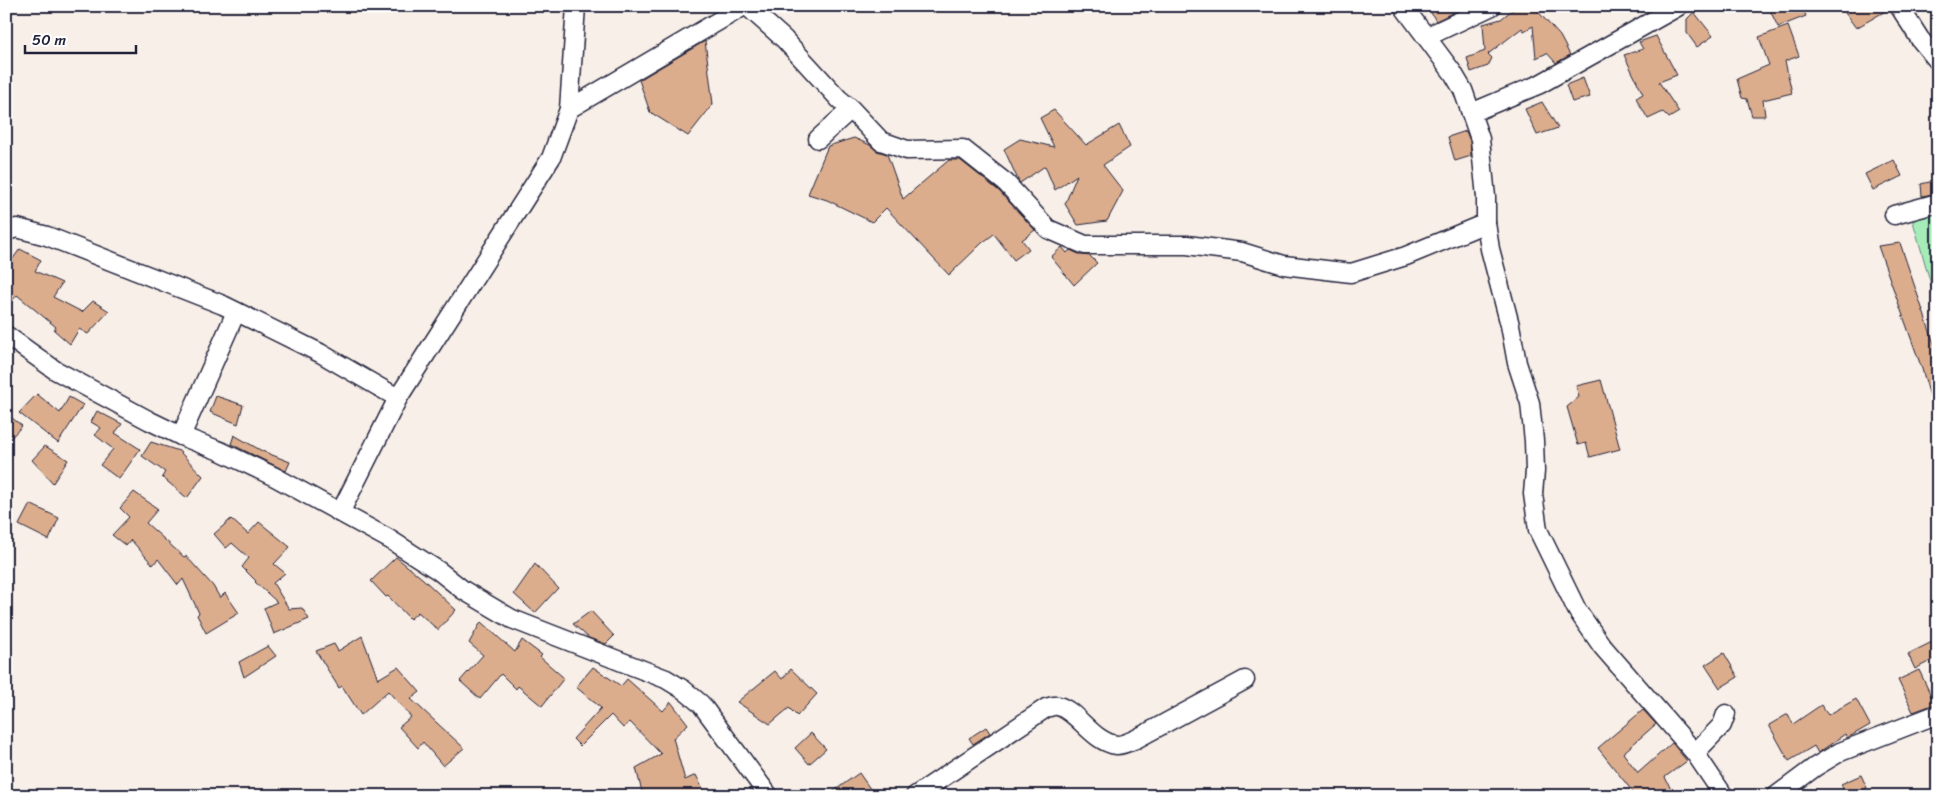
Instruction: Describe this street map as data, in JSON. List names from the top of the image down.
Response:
{
  "scale_bar": "50 m"
}
